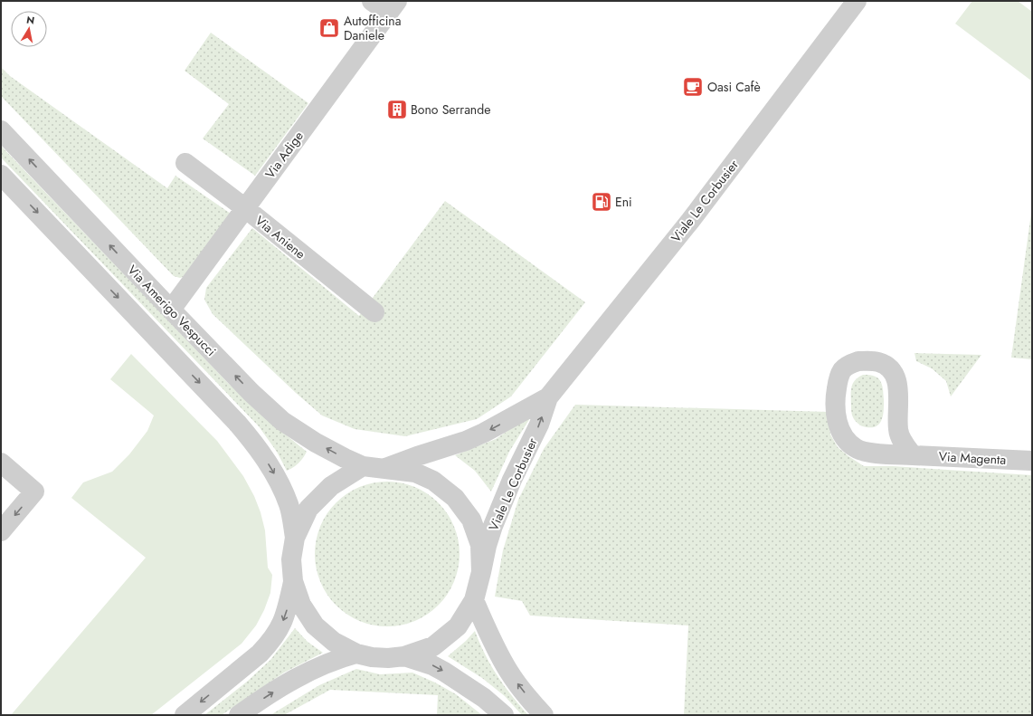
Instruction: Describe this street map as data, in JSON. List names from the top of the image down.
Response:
{
  "streets": {
    "street": [
      "Via Adige",
      "Viale Le Corbusier",
      "Via Aniene",
      "Via Amerigo Vespucci",
      "Via Magenta"
    ]
  },
  "crossings": [
    ["Via Adige", "Via Aniene"],
    ["Via Adige", "Via Amerigo Vespucci"],
    ["Viale Le Corbusier", "Via Amerigo Vespucci"]
  ],
  "places": {
    "shop": ["Autofficina Daniele"],
    "cafe": ["Oasi Cafè"],
    "building": ["Bono Serrande"],
    "fuel station": ["Eni"]
  },
  "north": "top"
}
